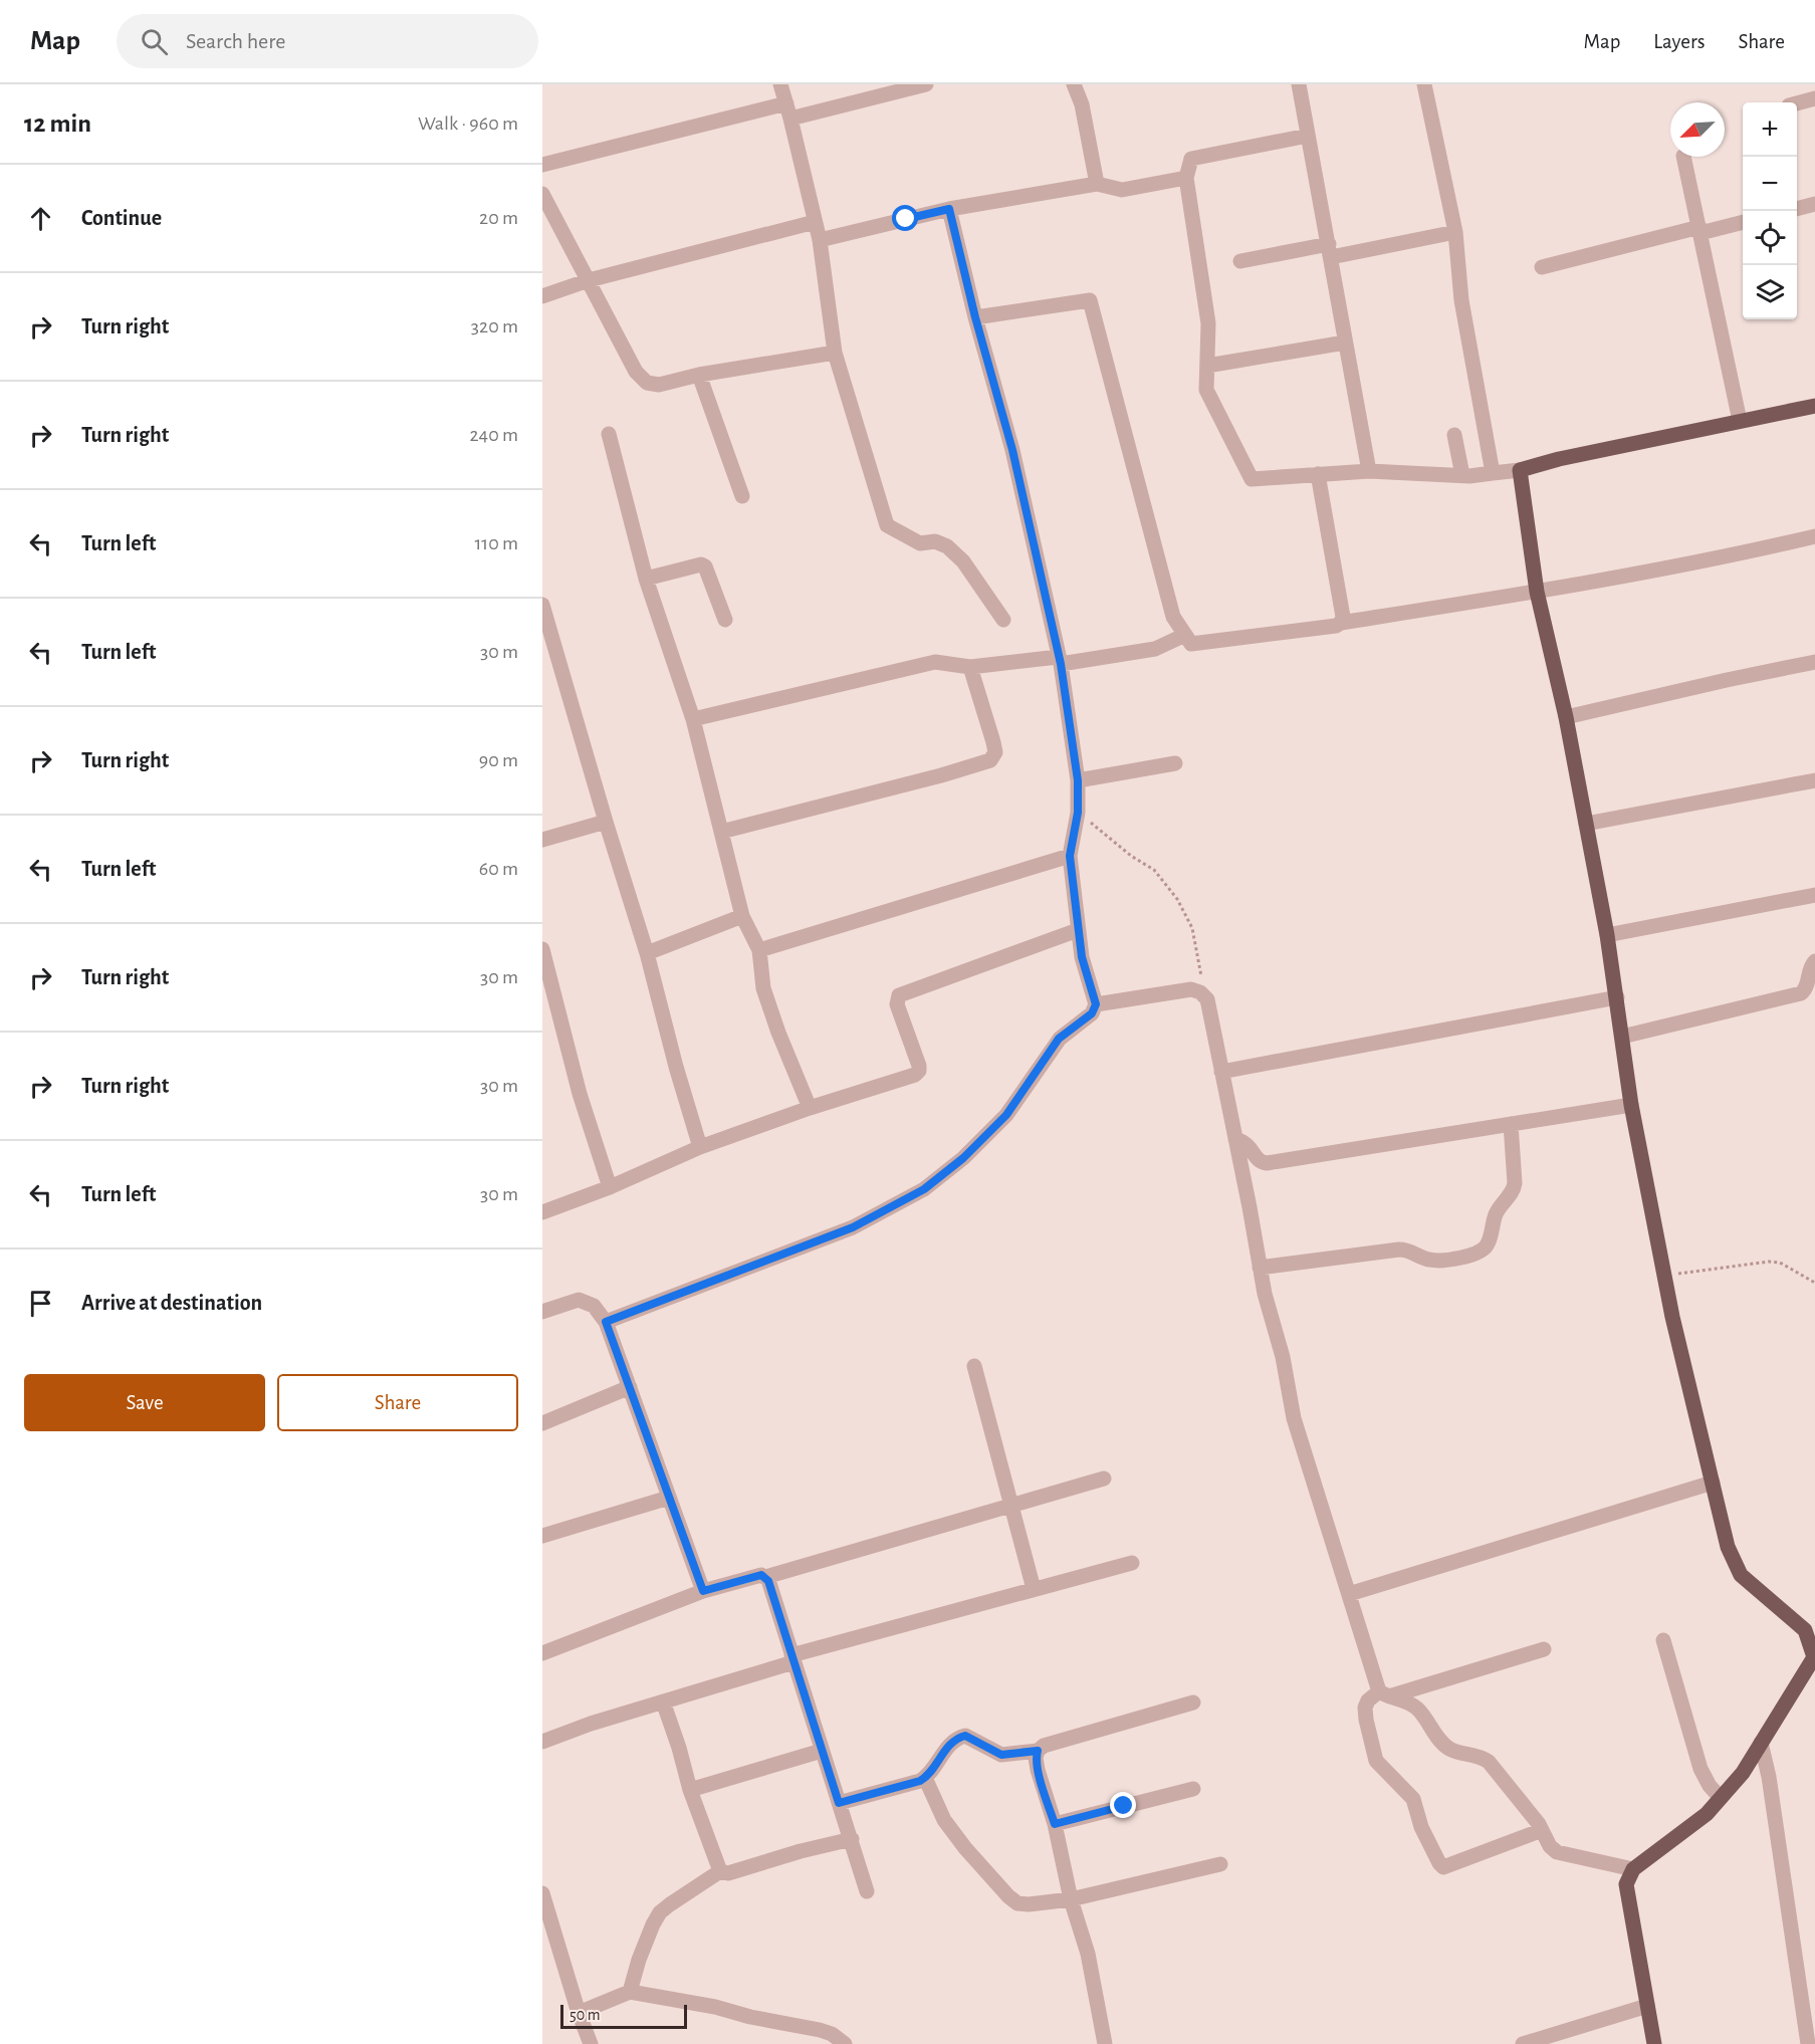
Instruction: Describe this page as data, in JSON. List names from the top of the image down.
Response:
{
  "scale_bar": "50 m",
  "north": "bottom left",
  "page": {
    "header": "Map",
    "search": "Search here",
    "nav": ["Map", "Layers", "Share"],
    "heading": ["12 min", "Walk · 960 m"],
    "map_buttons": ["+", "−"],
    "list": [
      ["Continue", "20 m"],
      ["Turn right", "320 m"],
      ["Turn right", "240 m"],
      ["Turn left", "110 m"],
      ["Turn left", "30 m"],
      ["Turn right", "90 m"],
      ["Turn left", "60 m"],
      ["Turn right", "30 m"],
      ["Turn right", "30 m"],
      ["Turn left", "30 m"],
      "Arrive at destination"
    ],
    "buttons": ["Save", "Share"],
    "scale": "50 m"
  }
}
